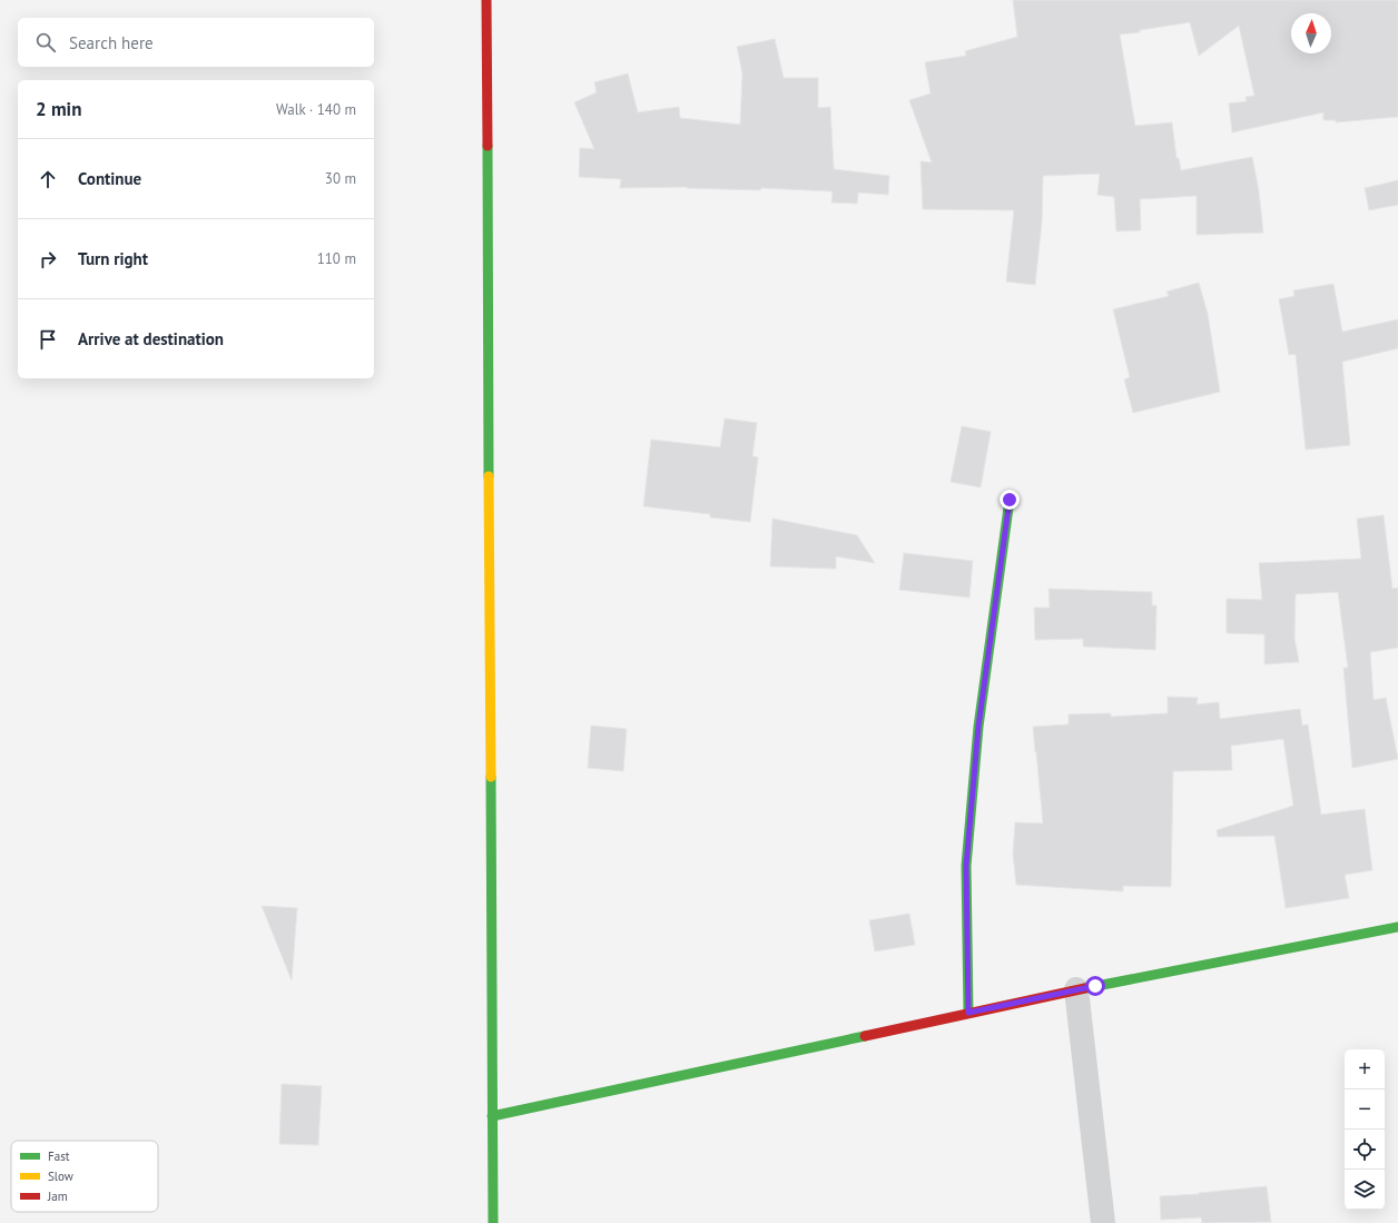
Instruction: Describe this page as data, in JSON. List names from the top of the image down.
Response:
{
  "legend": ["Fast", "Slow", "Jam"],
  "north": "top",
  "page": {
    "search": "Search here",
    "heading": ["2 min", "Walk · 140 m"],
    "list": [
      ["Continue", "30 m"],
      ["Turn right", "110 m"],
      "Arrive at destination"
    ],
    "map_buttons": ["+", "−"]
  }
}
